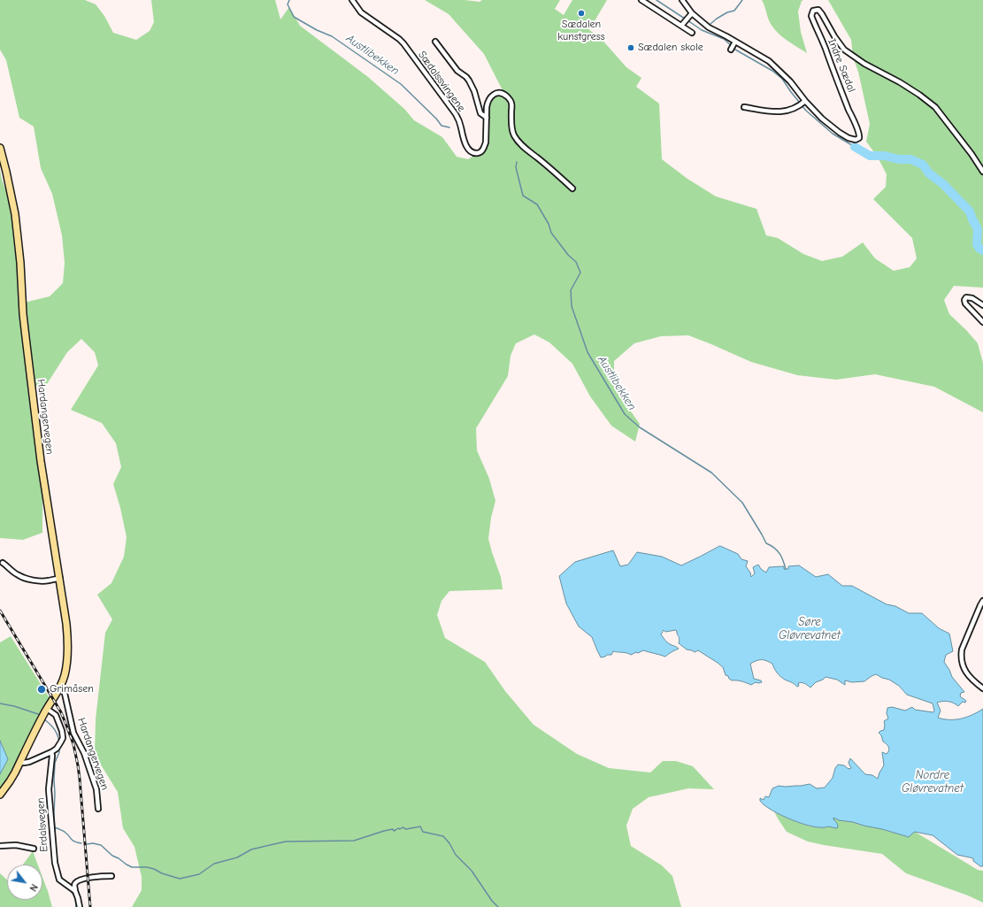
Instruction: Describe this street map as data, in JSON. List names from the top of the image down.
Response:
{
  "streets": {
    "main road": ["Hardangervegen"],
    "street": ["Indre Sædal", "Sædalssvingene", "Erdalsvegen"]
  },
  "water": ["Austlibekken", "Søre Gløvrevatnet", "Nordre Gløvrevatnet"],
  "places": ["Sædalen kunstgress", "Sædalen skole", "Grimåsen"],
  "north": "bottom right"
}
